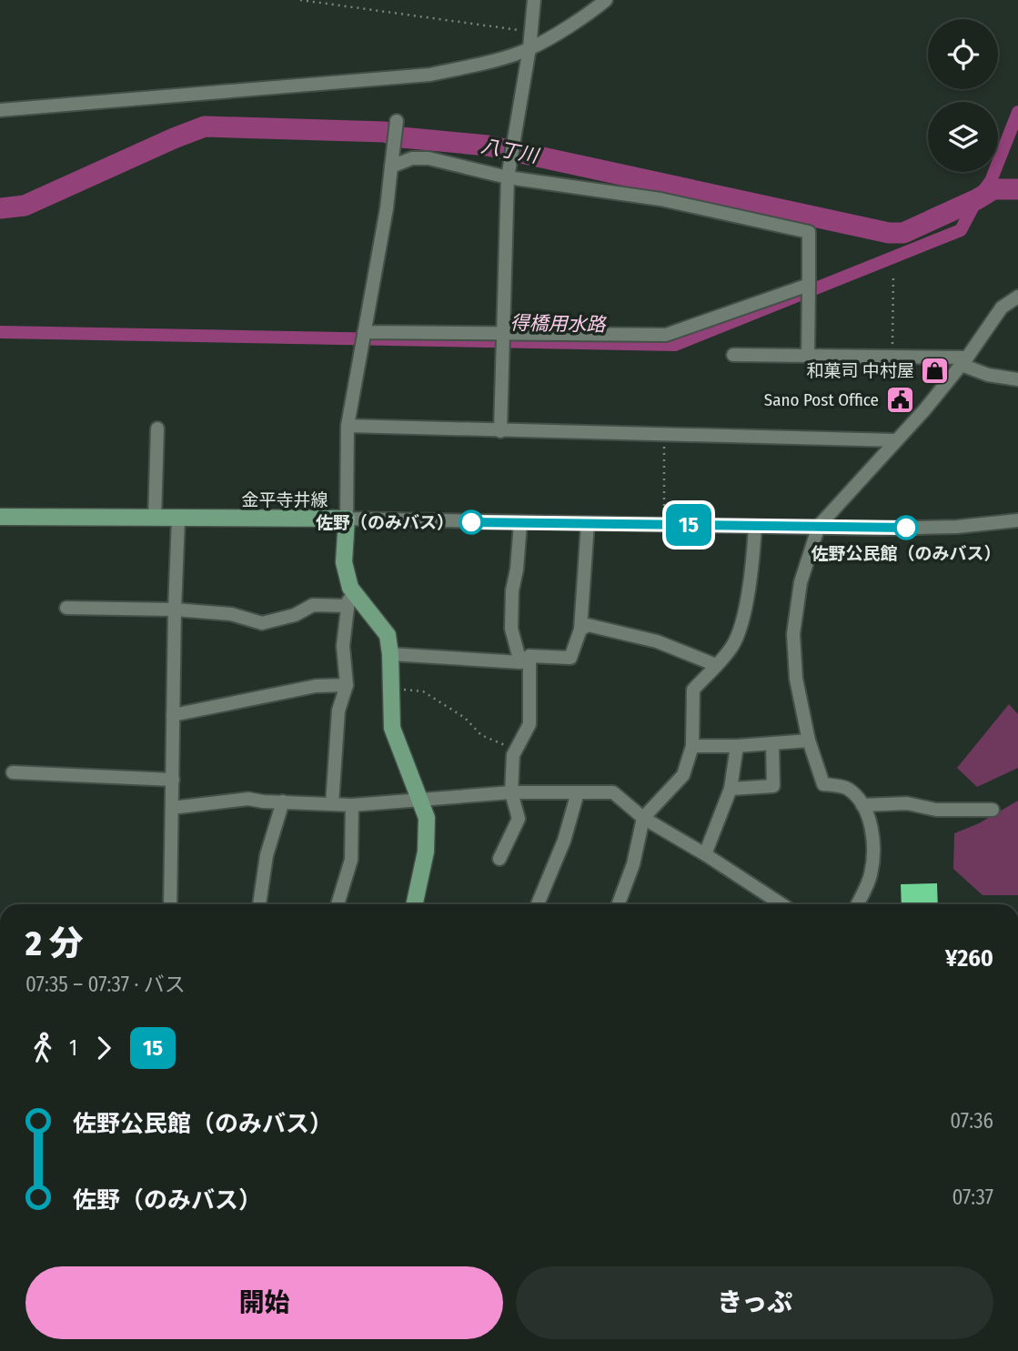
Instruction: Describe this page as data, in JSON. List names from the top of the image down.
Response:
{
  "streets": {
    "main road": ["金平寺井線"]
  },
  "water": ["八丁川", "得橋用水路"],
  "places": {
    "shop": ["和菓司 中村屋"],
    "public building": ["Sano Post Office"],
    "other": ["佐野（のみバス）", "佐野公民館（のみバス）"]
  },
  "lines": ["bus line 15"],
  "page": {
    "on_map": "15",
    "heading": ["2 分", "07:35 – 07:37 · バス", "¥260"],
    "legs": ["1", "15"],
    "list": [
      {
        "name": "佐野公民館（のみバス）",
        "value": "07:36"
      },
      {
        "name": "佐野（のみバス）",
        "value": "07:37"
      }
    ],
    "buttons": ["開始", "きっぷ"]
  }
}
